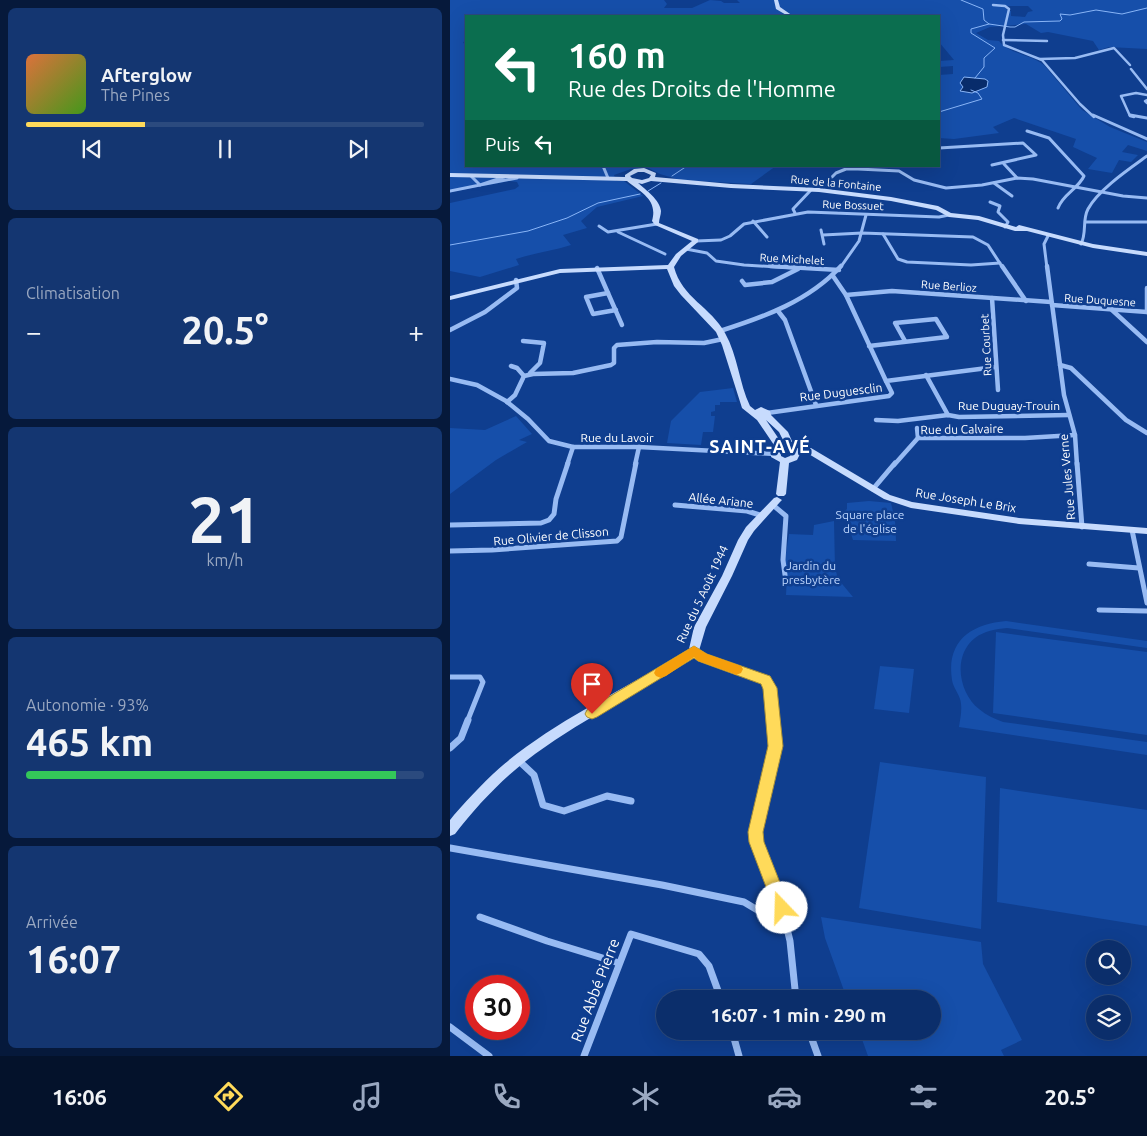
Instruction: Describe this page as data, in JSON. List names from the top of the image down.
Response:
{
  "streets": {
    "main road": ["Rue de la Fontaine", "Rue Joseph Le Brix", "Rue du 5 Août 1944"],
    "street": [
      "Rue Bossuet",
      "Rue Michelet",
      "Rue Berlioz",
      "Rue Duquesne",
      "Rue Courbet",
      "Rue Duguesclin",
      "Rue Duguay-Trouin",
      "Rue du Calvaire",
      "Rue du Lavoir",
      "Rue Jules Verne",
      "Allée Ariane",
      "Rue Olivier de Clisson",
      "Rue Abbé Pierre"
    ]
  },
  "crossings": [
    ["Rue de la Fontaine", "Rue Bossuet"],
    ["Rue de la Fontaine", "Rue Jules Verne"],
    ["Rue Berlioz", "Rue Duquesne"],
    ["Rue Berlioz", "Rue Courbet"],
    ["Rue Berlioz", "Rue Jules Verne"],
    ["Rue Duquesne", "Rue Jules Verne"],
    ["Rue Courbet", "Rue Duguesclin"],
    ["Rue Duguay-Trouin", "Rue Jules Verne"],
    ["Rue du Calvaire", "Rue Jules Verne"],
    ["Rue du Calvaire", "Rue Joseph Le Brix"],
    ["Rue du Lavoir", "Rue Joseph Le Brix"],
    ["Rue du Lavoir", "Rue Olivier de Clisson"],
    ["Rue Jules Verne", "Rue Joseph Le Brix"],
    ["Allée Ariane", "Rue du 5 Août 1944"]
  ],
  "districts": ["SAINT-AVÉ"],
  "parks": ["Square place de l'église", "Jardin du presbytère"],
  "page": {
    "turn": ["160 m", "Rue des Droits de l'Homme"],
    "song": ["Afterglow", "The Pines"],
    "then": "Puis",
    "tile": [
      "Climatisation",
      ["21", "km/h"],
      ["Autonomie · 93%", "465 km"],
      ["Arrivée", "16:07"]
    ],
    "heat": ["−", "20.5°", "+"],
    "limit": "30",
    "trip": "16:07 · 1 min · 290 m",
    "tabs": ["16:06", "20.5°"]
  }
}
